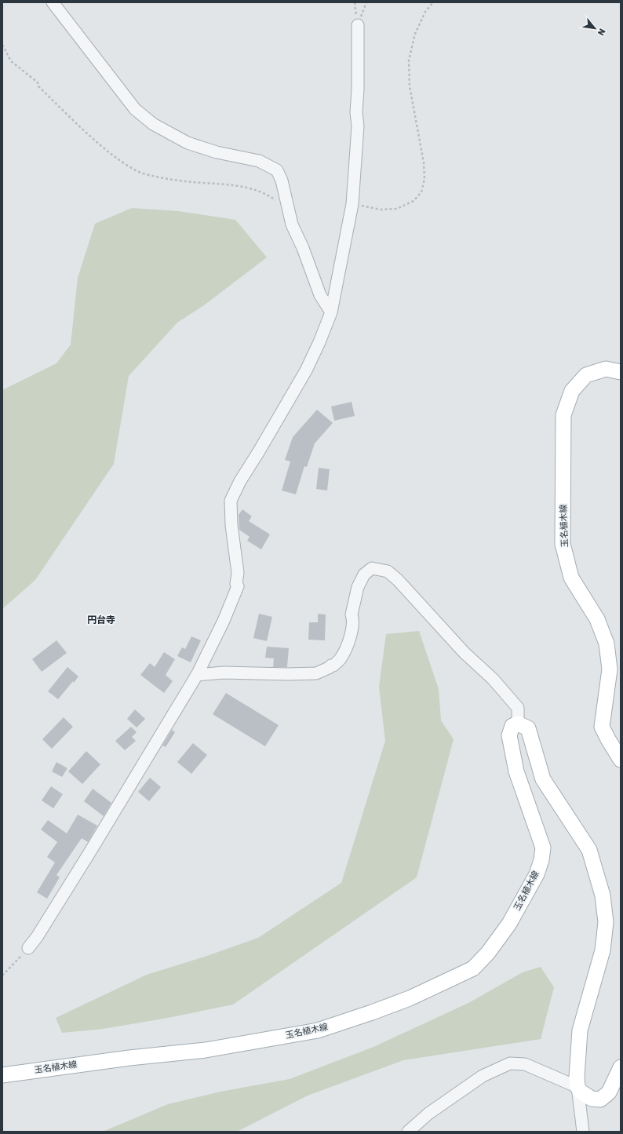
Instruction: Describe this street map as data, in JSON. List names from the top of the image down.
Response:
{
  "streets": {
    "main road": ["玉名植木線"]
  },
  "districts": ["円台寺"],
  "north": "bottom right"
}
